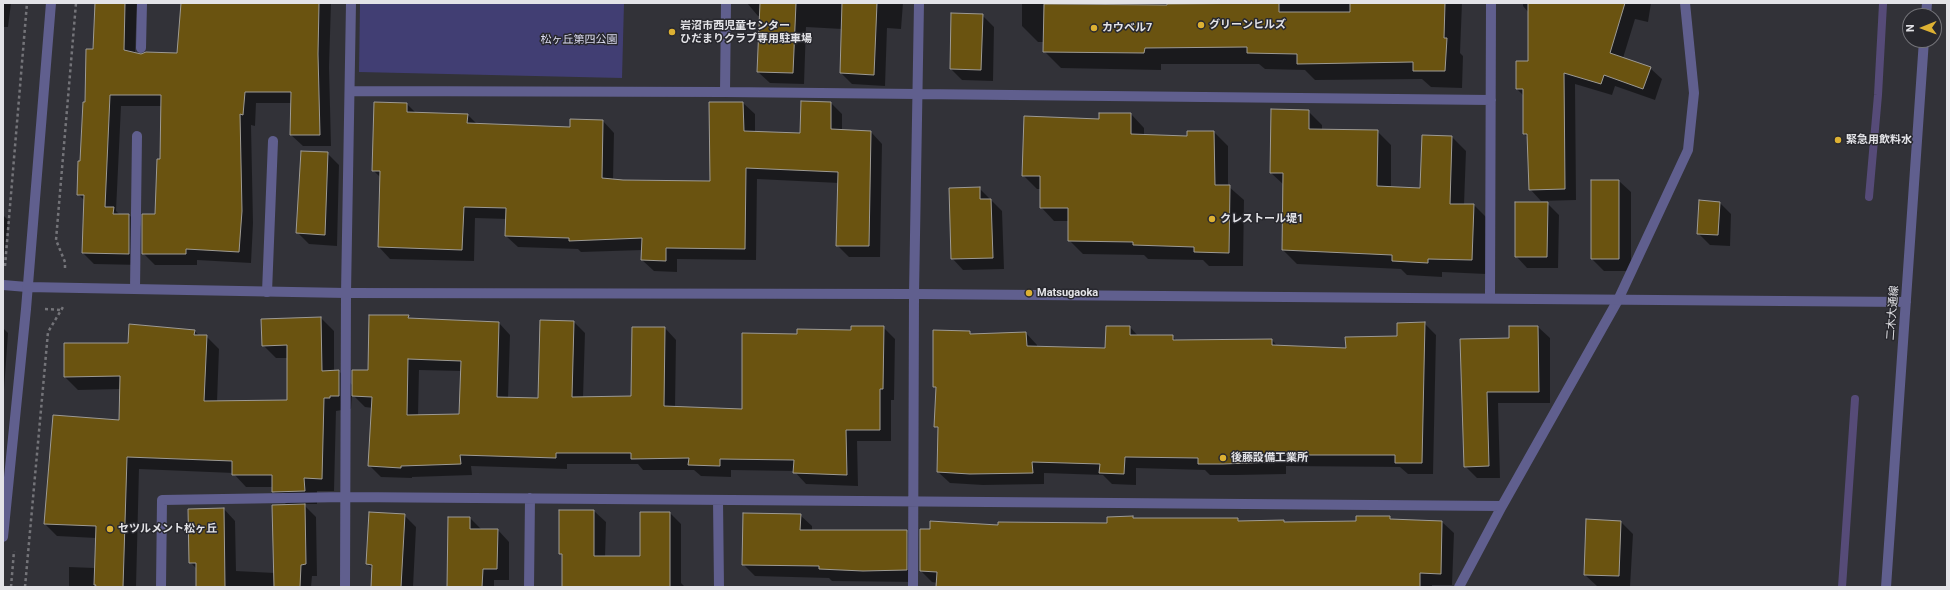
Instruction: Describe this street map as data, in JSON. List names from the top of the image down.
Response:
{
  "streets": {
    "street": ["二木大通線"]
  },
  "parks": ["松ヶ丘第四公園"],
  "places": [
    "グリーンヒルズ",
    "カウベル7",
    "岩沼市西児童センター ひだまりクラブ専用駐車場",
    "緊急用飲料水",
    "クレストール堤1",
    "Matsugaoka",
    "後藤設備工業所",
    "セツルメント松ヶ丘"
  ],
  "north": "left"
}
